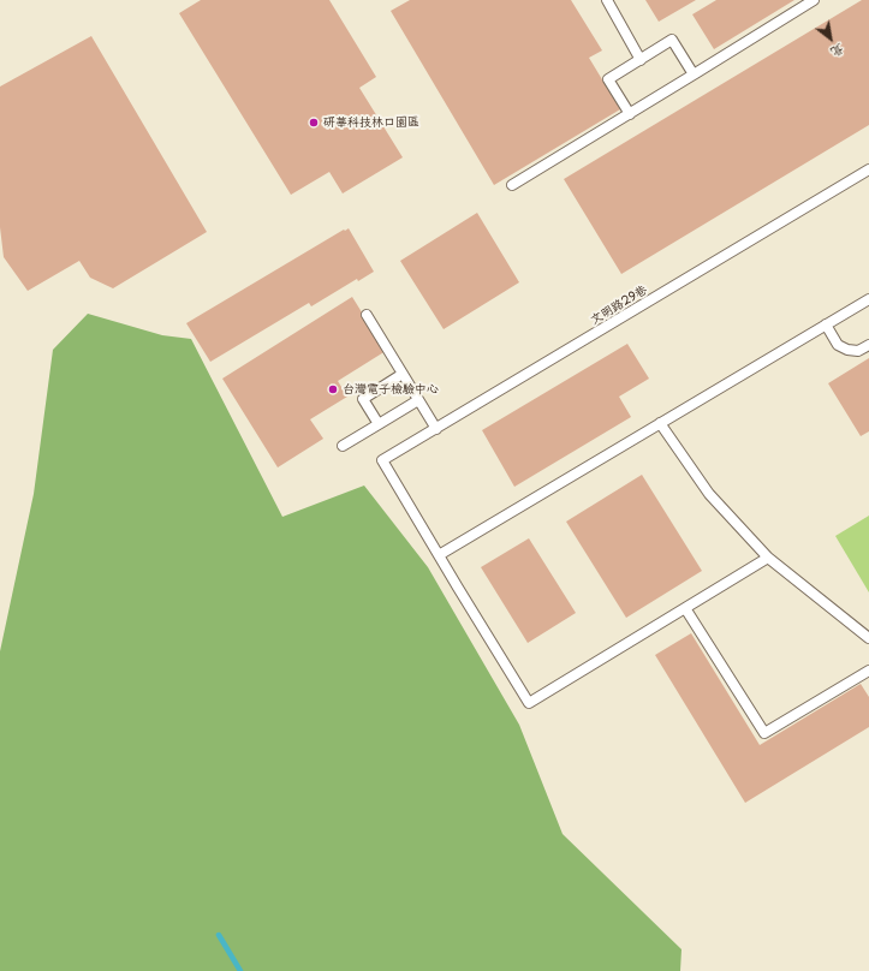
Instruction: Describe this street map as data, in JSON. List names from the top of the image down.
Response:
{
  "streets": {
    "lane": ["文明路29巷"]
  },
  "places": ["研華科技林口園區", "台灣電子檢驗中心"],
  "north": "bottom right"
}
